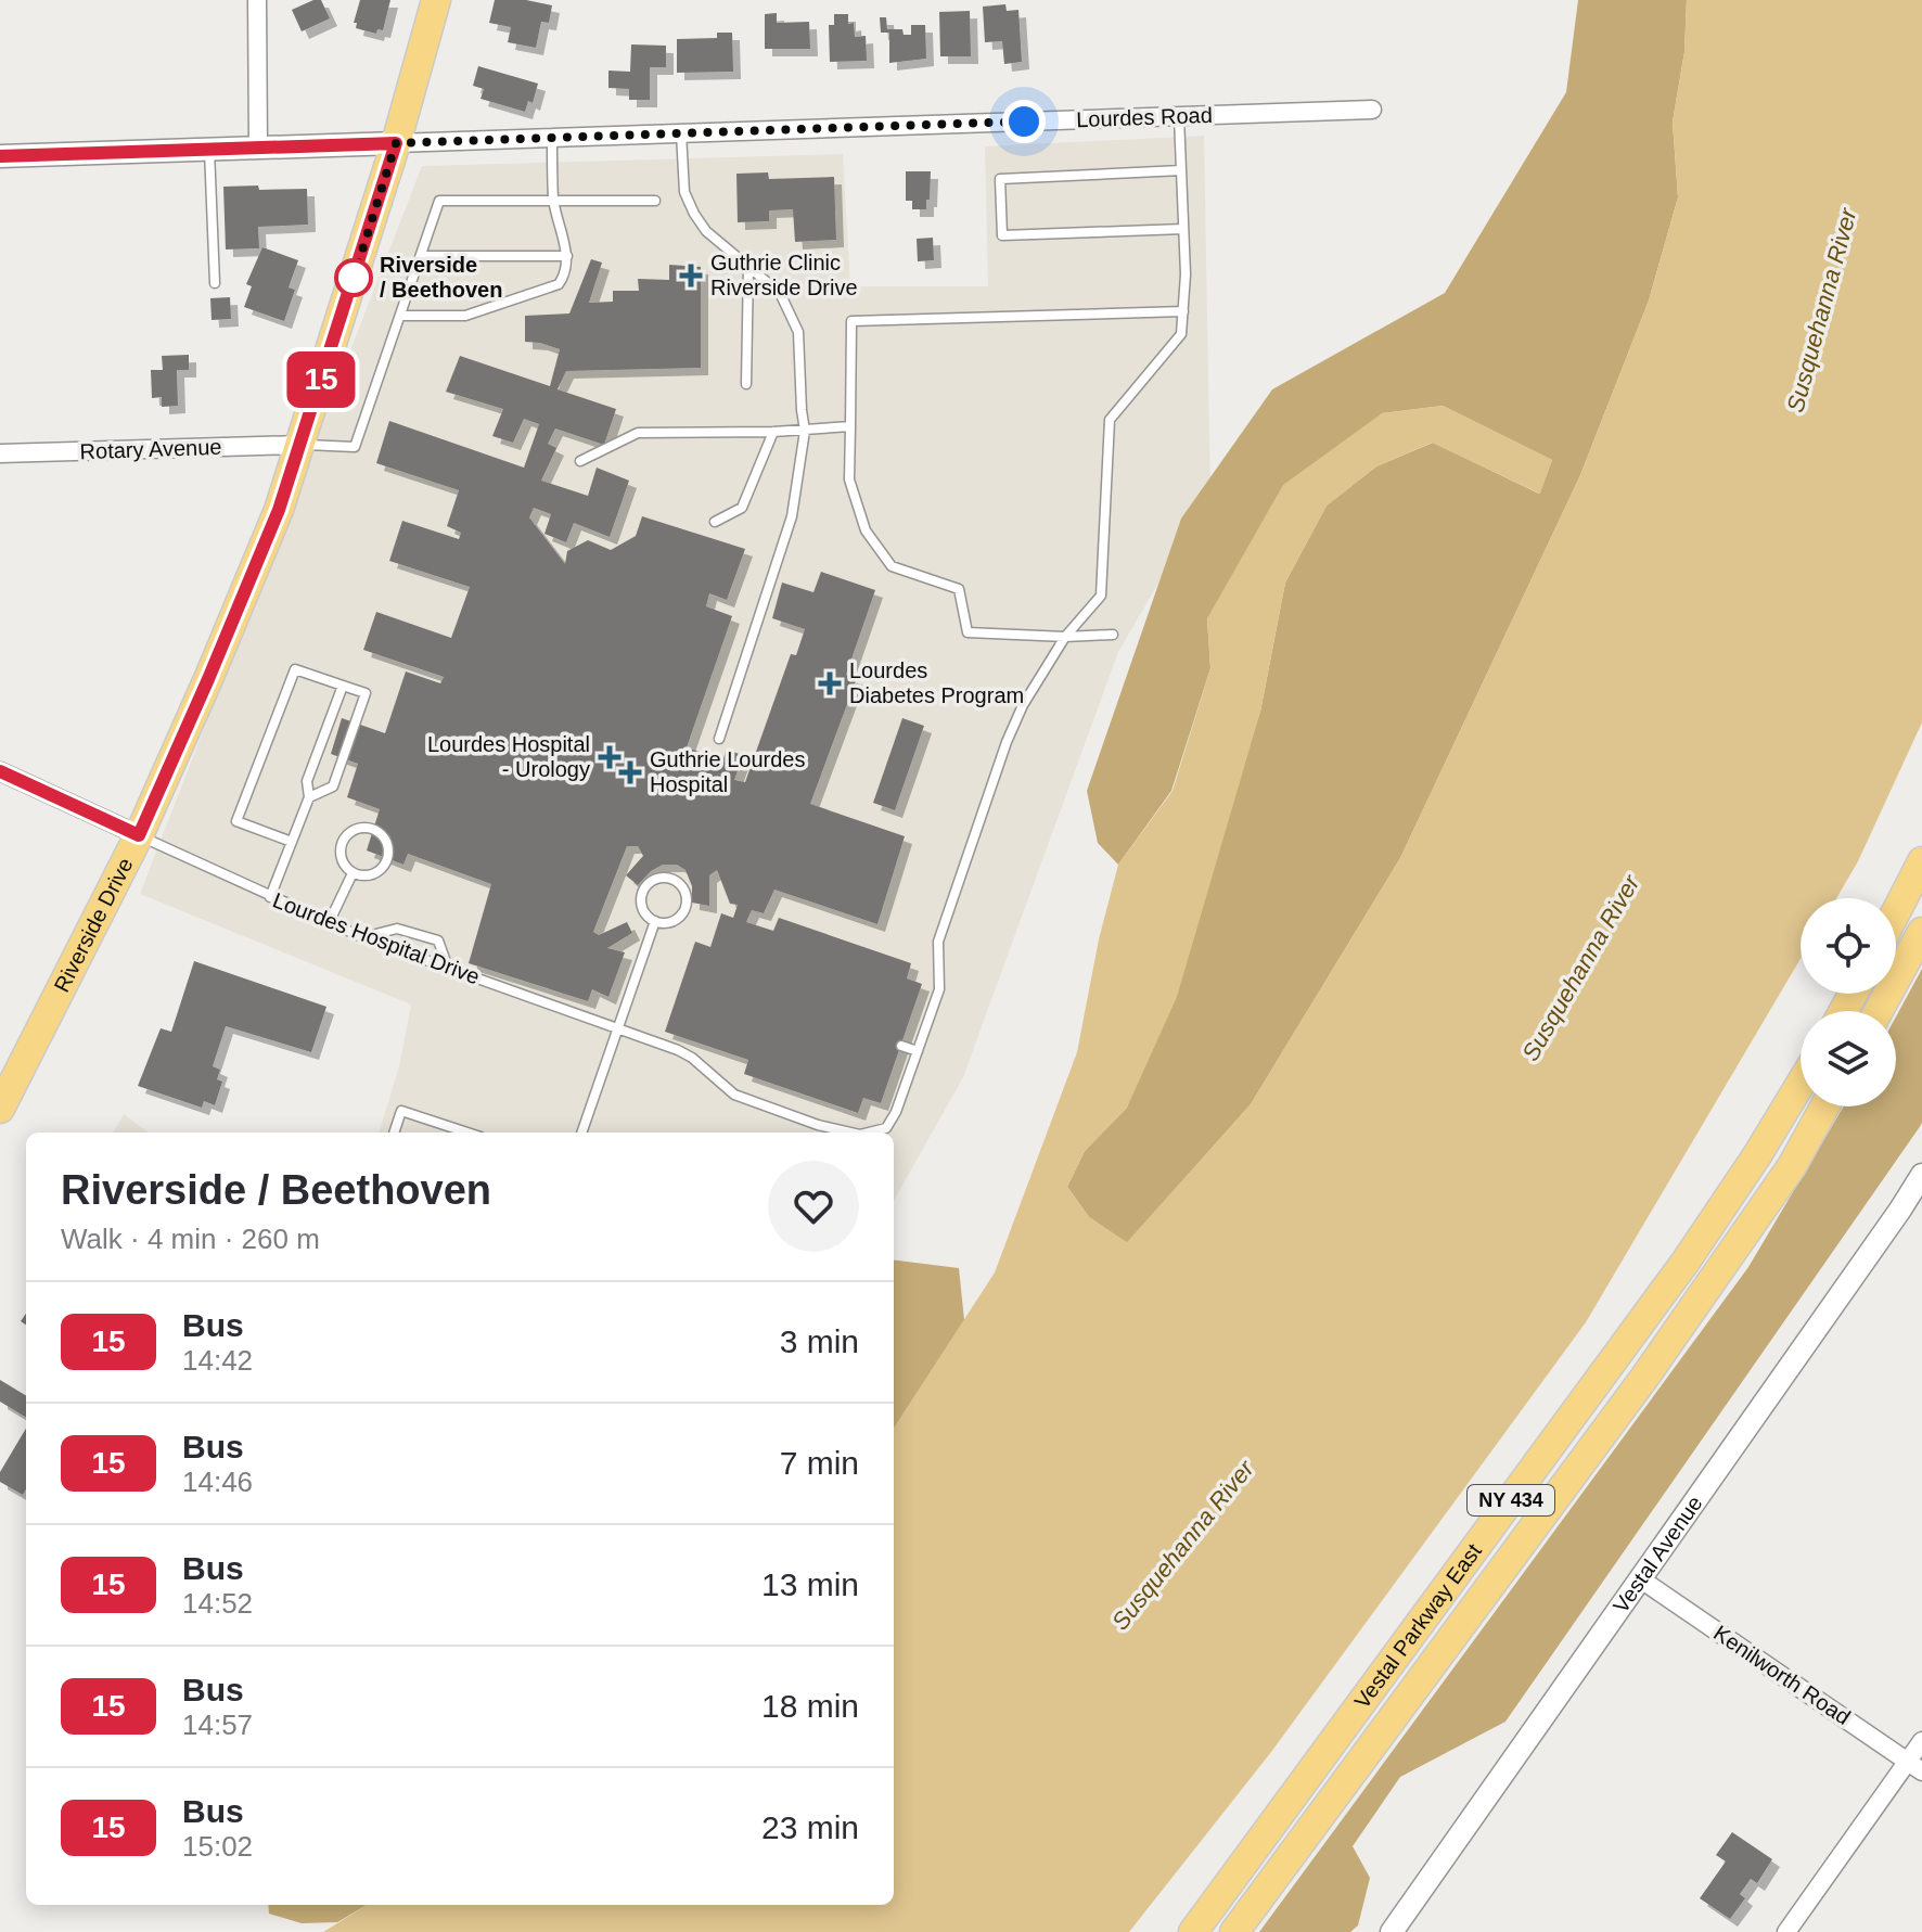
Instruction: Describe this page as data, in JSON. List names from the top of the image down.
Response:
{
  "streets": {
    "main road": ["Riverside Drive", "NY 434", "Vestal Parkway East"],
    "street": [
      "Lourdes Road",
      "Rotary Avenue",
      "Vestal Avenue",
      "Kenilworth Road"
    ],
    "lane": ["Lourdes Hospital Drive"]
  },
  "crossings": [
    ["Lourdes Road", "Riverside Drive"],
    ["Rotary Avenue", "Riverside Drive"],
    ["Riverside Drive", "Lourdes Hospital Drive"],
    ["Vestal Avenue", "Kenilworth Road"]
  ],
  "water": ["Susquehanna River"],
  "places": {
    "health": [
      "Guthrie Clinic Riverside Drive",
      "Lourdes Diabetes Program",
      "Lourdes Hospital - Urology",
      "Guthrie Lourdes Hospital"
    ],
    "other": ["Riverside / Beethoven"]
  },
  "lines": ["bus line 15"],
  "page": {
    "on_map": "15",
    "heading": ["Riverside / Beethoven", "Walk · 4 min · 260 m"],
    "list": [
      {
        "mark": "15",
        "name": "Bus",
        "note": "14:42",
        "value": "3 min"
      },
      {
        "mark": "15",
        "name": "Bus",
        "note": "14:46",
        "value": "7 min"
      },
      {
        "mark": "15",
        "name": "Bus",
        "note": "14:52",
        "value": "13 min"
      },
      {
        "mark": "15",
        "name": "Bus",
        "note": "14:57",
        "value": "18 min"
      },
      {
        "mark": "15",
        "name": "Bus",
        "note": "15:02",
        "value": "23 min"
      }
    ]
  }
}
